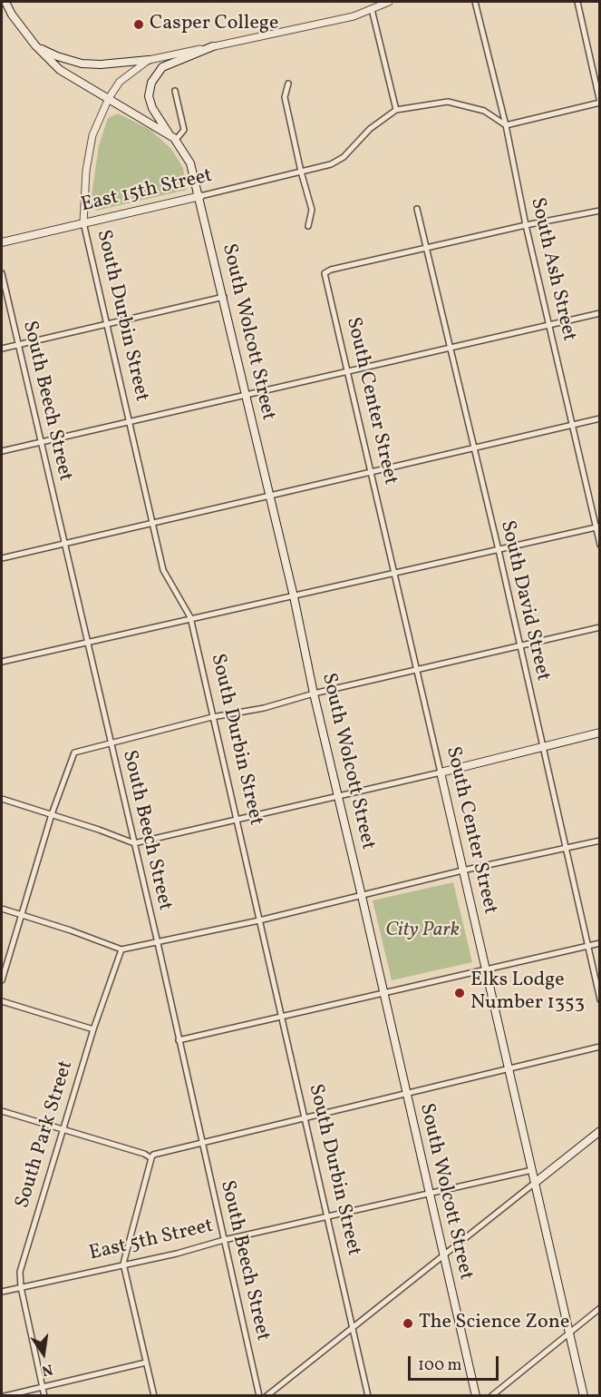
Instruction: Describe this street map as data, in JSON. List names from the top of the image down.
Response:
{
  "streets": {
    "main road": ["East 15th Street", "South Wolcott Street", "South Center Street"],
    "street": [
      "South Ash Street",
      "South Durbin Street",
      "South Beech Street",
      "South David Street",
      "South Park Street",
      "East 5th Street"
    ]
  },
  "crossings": [
    ["East 15th Street", "South Durbin Street"],
    ["East 15th Street", "South Wolcott Street"],
    ["South Durbin Street", "South Wolcott Street"],
    ["South Durbin Street", "East 5th Street"],
    ["South Wolcott Street", "East 5th Street"],
    ["South Beech Street", "East 5th Street"],
    ["South Center Street", "South David Street"],
    ["South Center Street", "East 5th Street"],
    ["South Park Street", "East 5th Street"]
  ],
  "parks": ["City Park"],
  "places": ["Casper College", "Elks Lodge Number 1353", "The Science Zone"],
  "scale_bar": "100 m",
  "north": "bottom"
}
